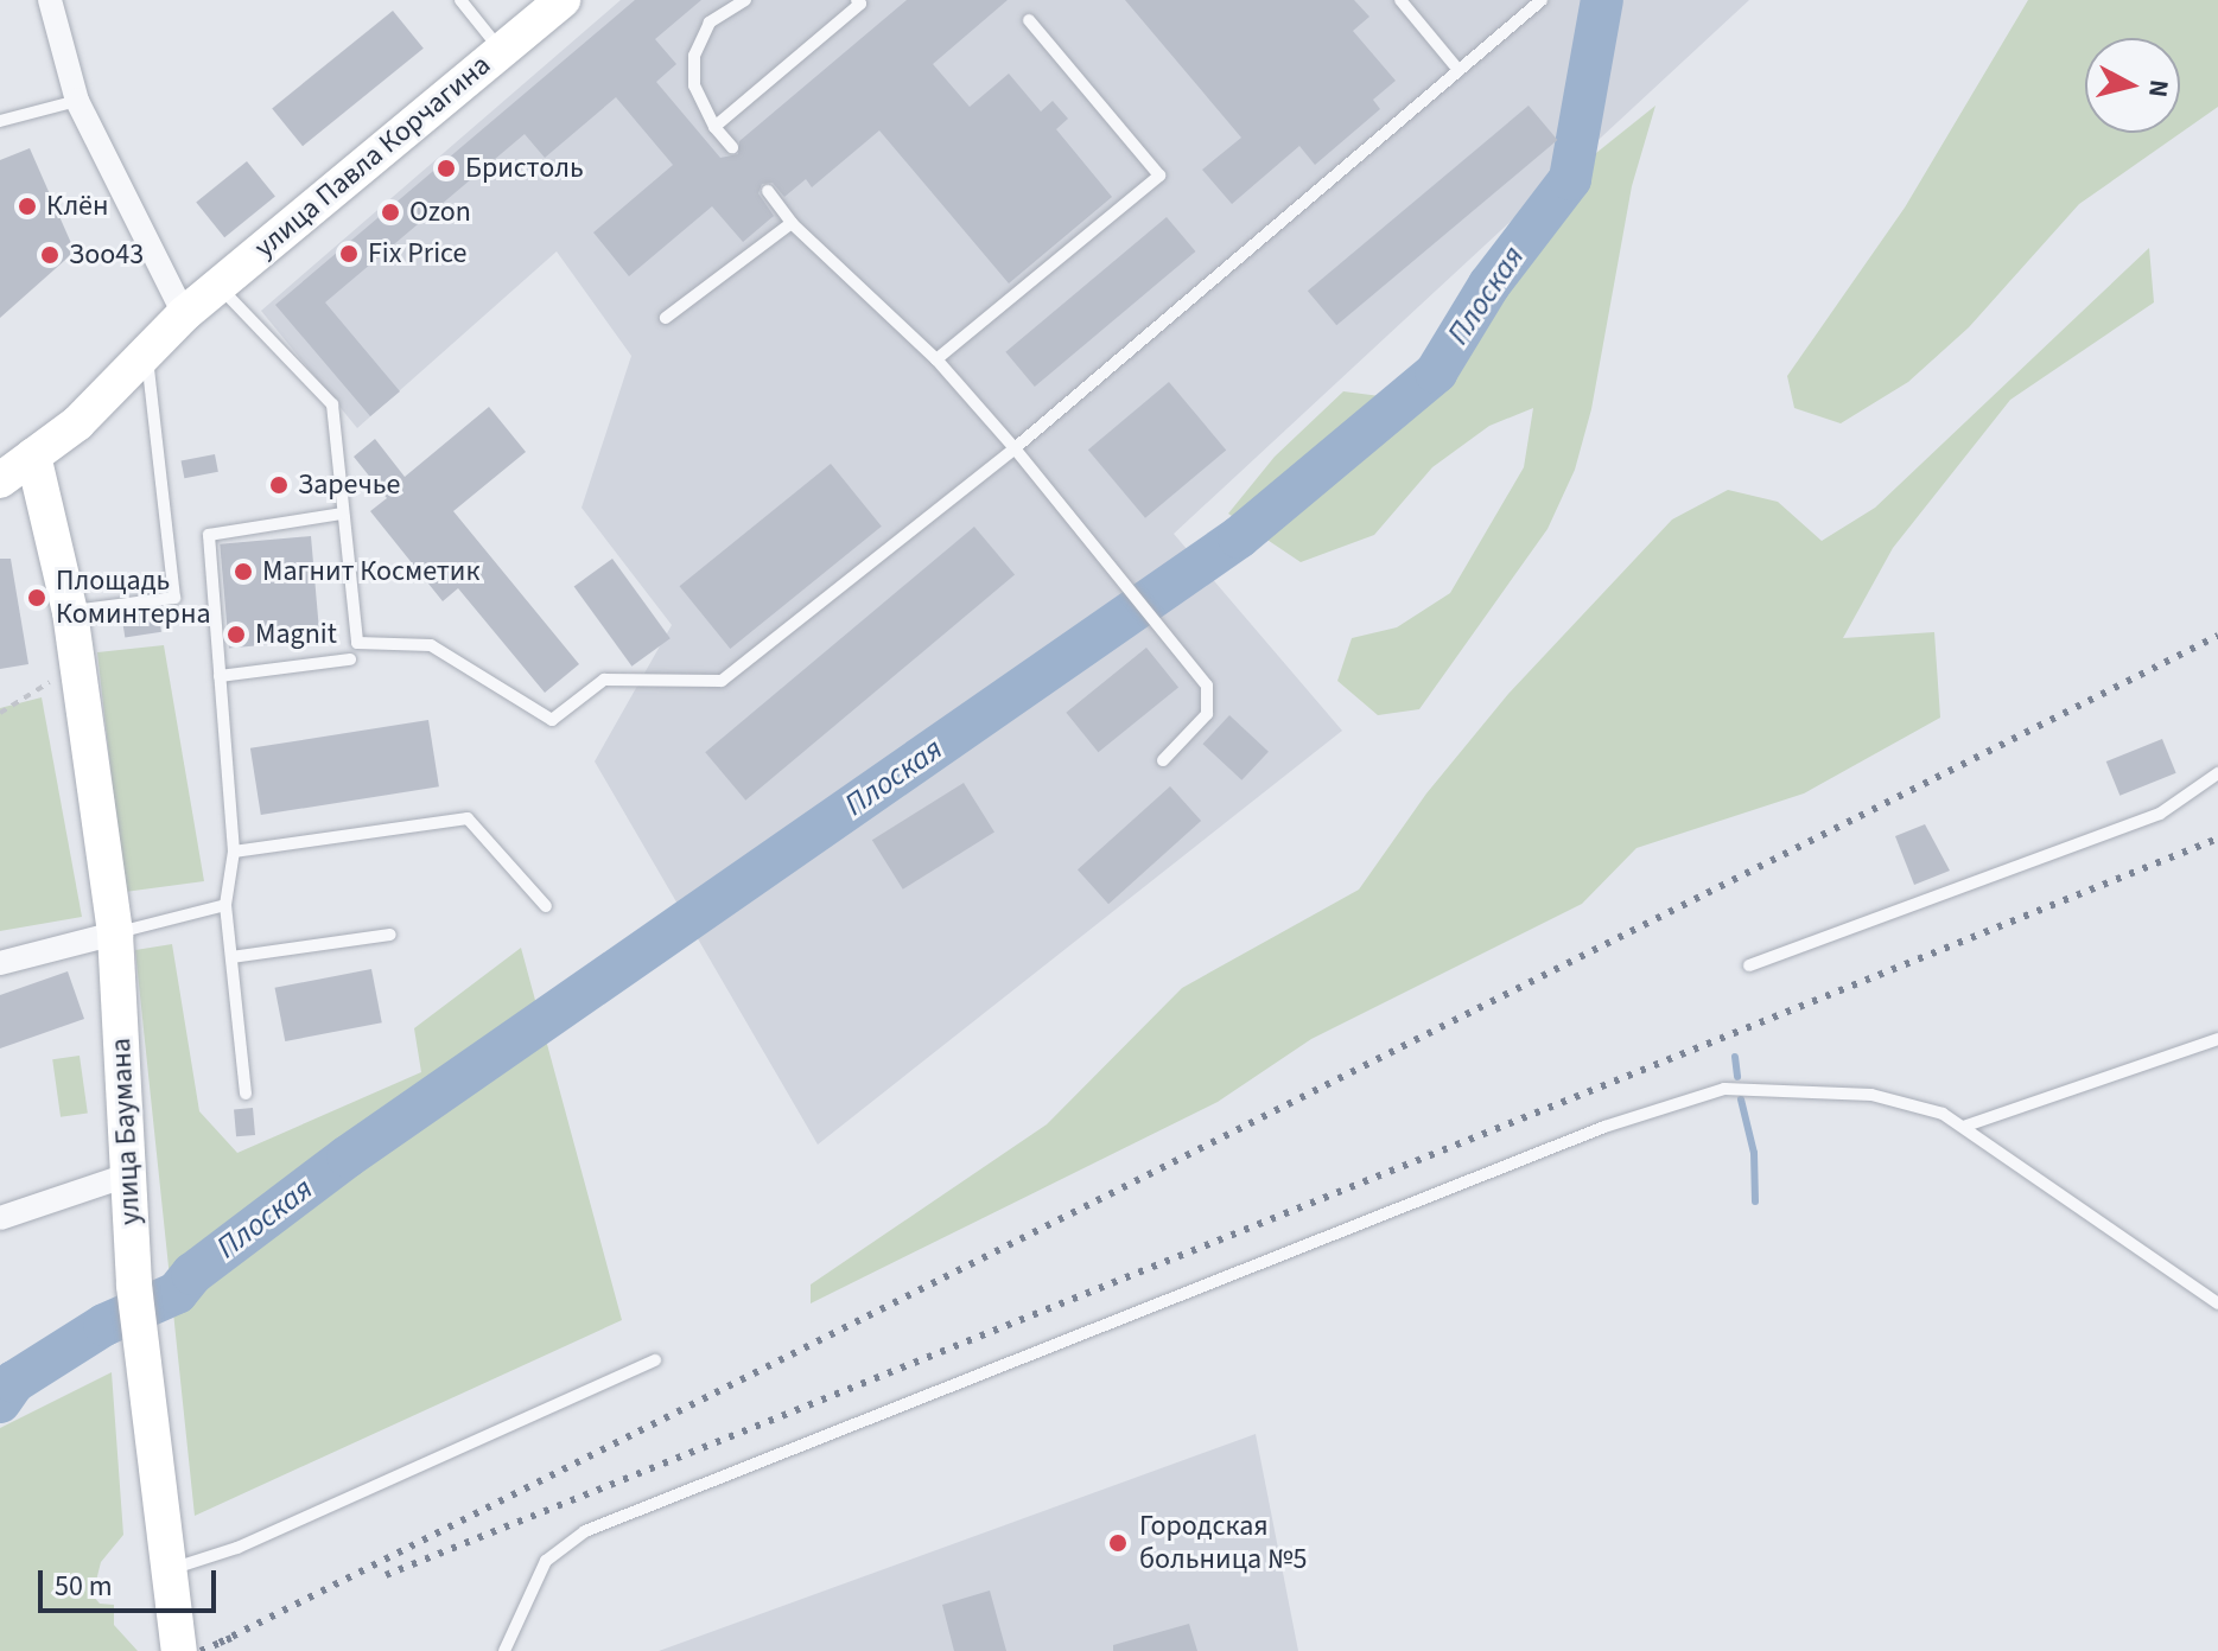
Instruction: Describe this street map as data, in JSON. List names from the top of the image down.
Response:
{
  "streets": {
    "main road": ["улица Павла Корчагина", "улица Баумана"]
  },
  "water": ["Плоская"],
  "places": [
    "Бристоль",
    "Клён",
    "Ozon",
    "Fix Price",
    "Зоо43",
    "Заречье",
    "Магнит Косметик",
    "Площадь Коминтерна",
    "Magnit",
    "Городская больница №5"
  ],
  "scale_bar": "50 m",
  "north": "right"
}
